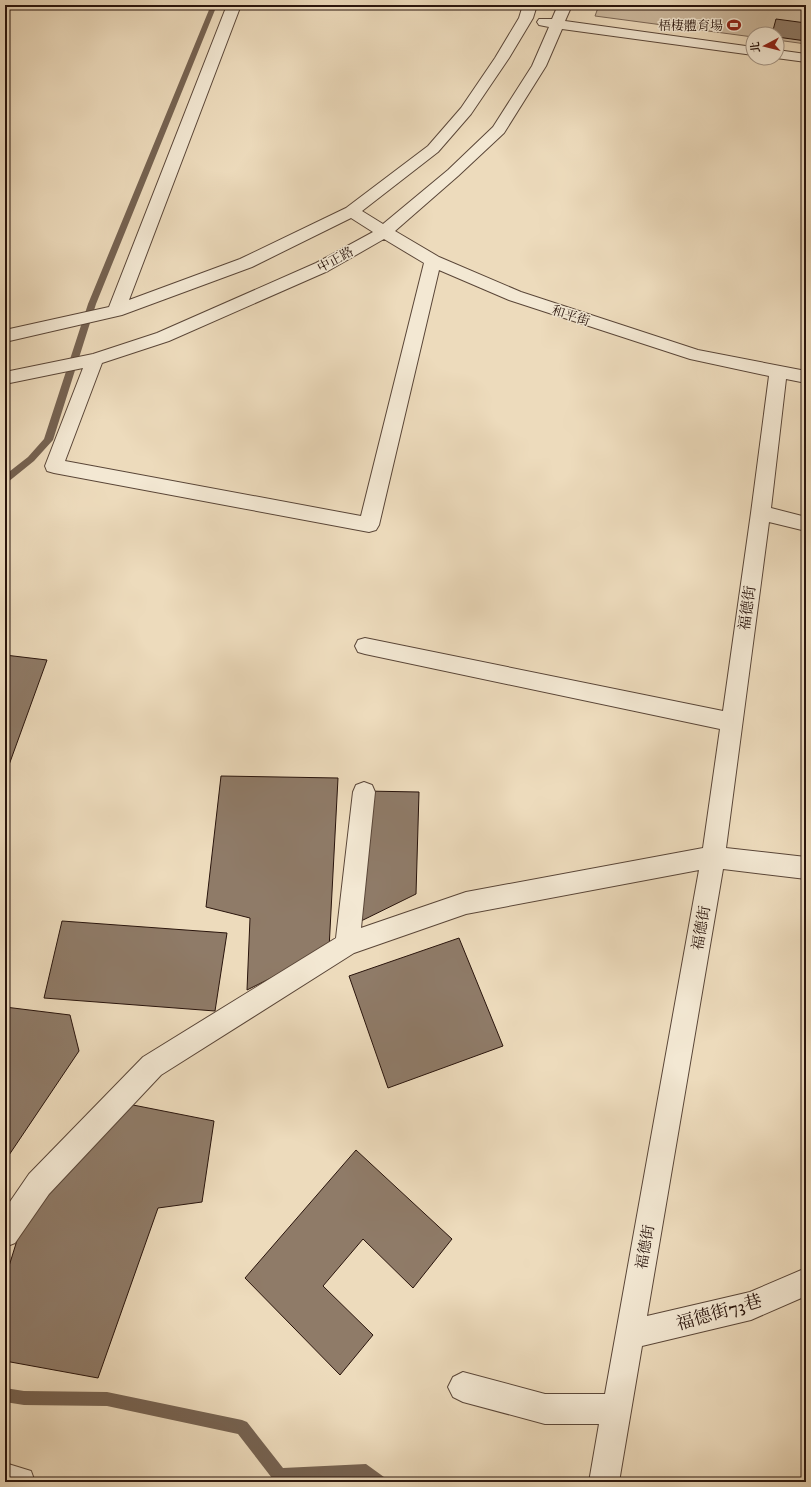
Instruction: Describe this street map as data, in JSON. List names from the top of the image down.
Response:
{
  "streets": {
    "street": [
      "中正路",
      "和平街",
      "福德街",
      "福德街73巷"
    ]
  },
  "crossings": [
    ["中正路", "和平街"],
    ["和平街", "福德街"],
    ["福德街", "福德街73巷"]
  ],
  "places": {
    "sports": ["梧棲體育場"]
  },
  "north": "left"
}
